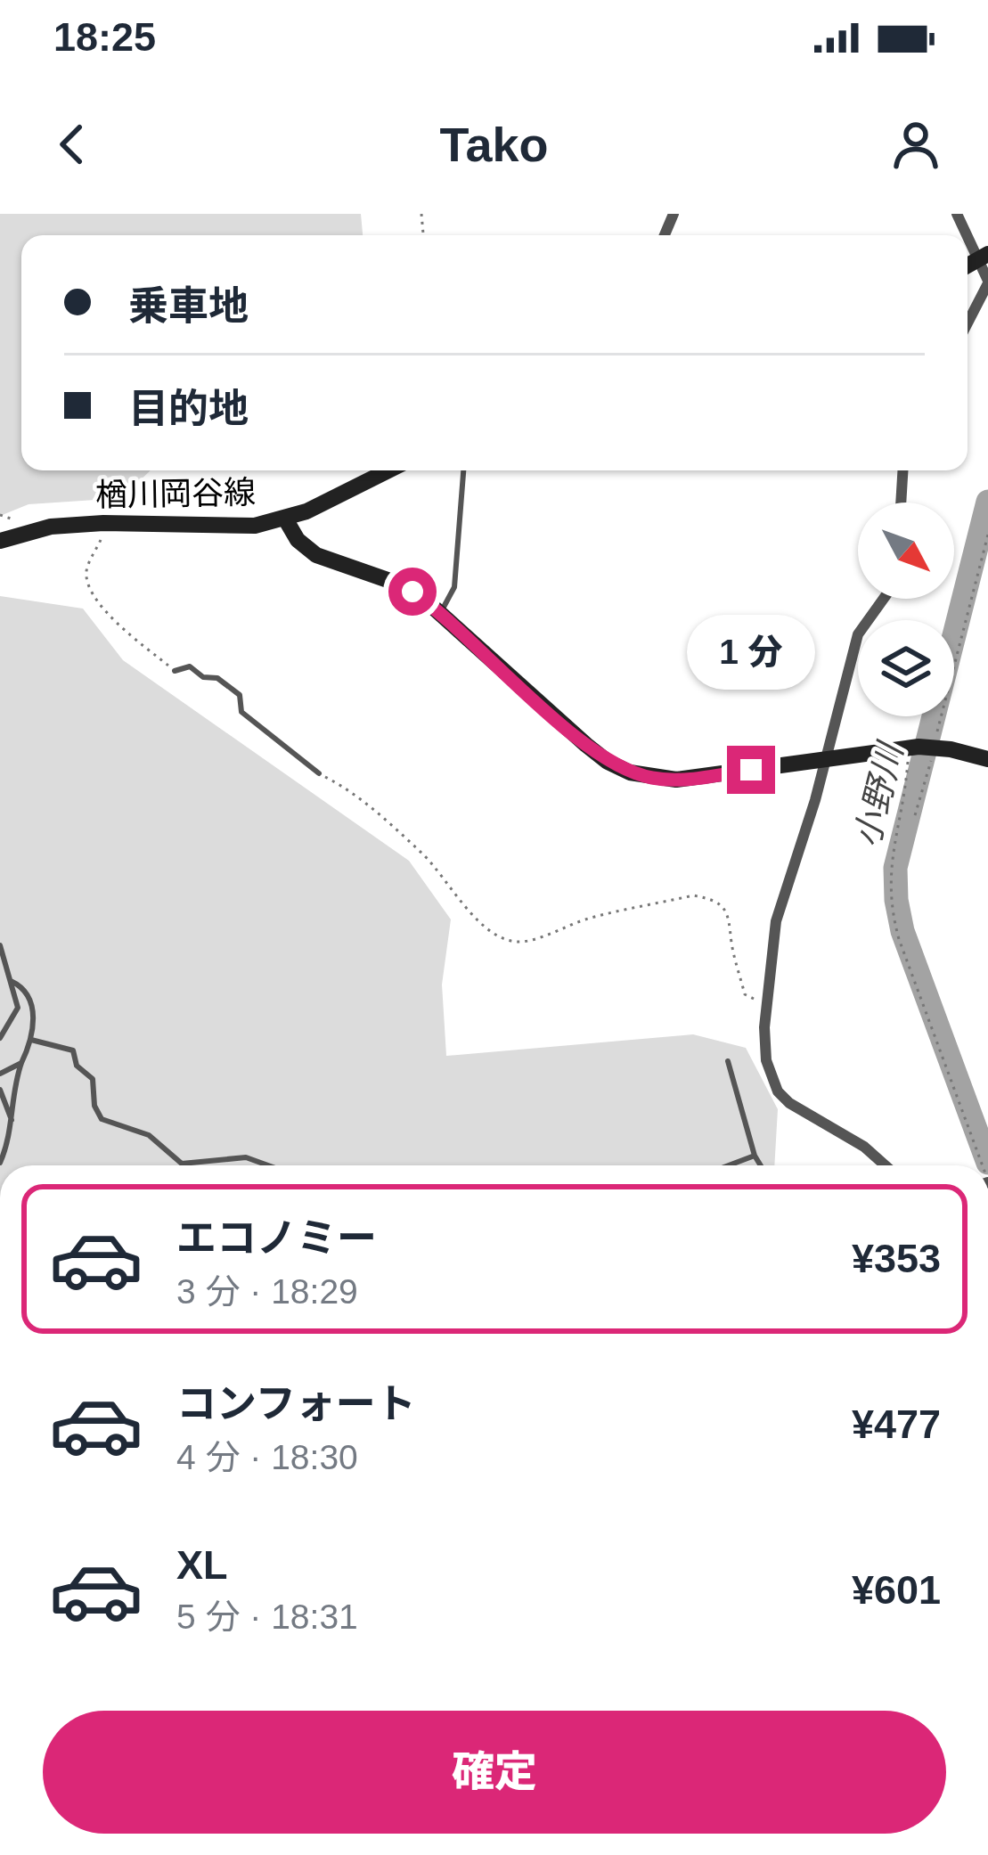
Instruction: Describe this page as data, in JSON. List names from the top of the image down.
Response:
{
  "streets": {
    "street": ["楢川岡谷線"]
  },
  "water": ["小野川"],
  "north": "bottom right",
  "page": {
    "status": "18:25",
    "header": "Tako",
    "banner": ["乗車地", "目的地"],
    "bubble": "1 分",
    "list": [
      {
        "name": "エコノミー",
        "note": "3 分 · 18:29",
        "value": "¥353"
      },
      {
        "name": "コンフォート",
        "note": "4 分 · 18:30",
        "value": "¥477"
      },
      {
        "name": "XL",
        "note": "5 分 · 18:31",
        "value": "¥601"
      }
    ],
    "buttons": "確定"
  }
}
